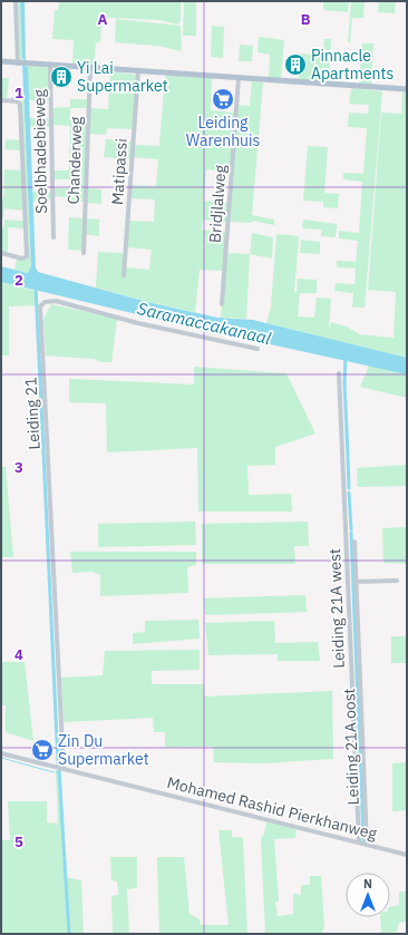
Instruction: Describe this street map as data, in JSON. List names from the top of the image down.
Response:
{
  "streets": {
    "street": [
      "Soelbhadebieweg",
      "Chanderweg",
      "Matipassi",
      "Bridjlalweg",
      "Leiding 21",
      "Leiding 21A west",
      "Leiding 21A oost",
      "Mohamed Rashid Pierkhanweg"
    ]
  },
  "crossings": [
    ["Leiding 21", "Mohamed Rashid Pierkhanweg"],
    ["Leiding 21A west", "Mohamed Rashid Pierkhanweg"],
    ["Leiding 21A oost", "Mohamed Rashid Pierkhanweg"]
  ],
  "water": ["Saramaccakanaal"],
  "places": {
    "building": ["Pinnacle Apartments", "Yi Lai Supermarket"],
    "supermarket": ["Leiding Warenhuis", "Zin Du Supermarket"]
  },
  "north": "top",
  "grid": {
    "columns": ["A", "B"],
    "rows": [
      "1",
      "2",
      "3",
      "4",
      "5"
    ]
  }
}
